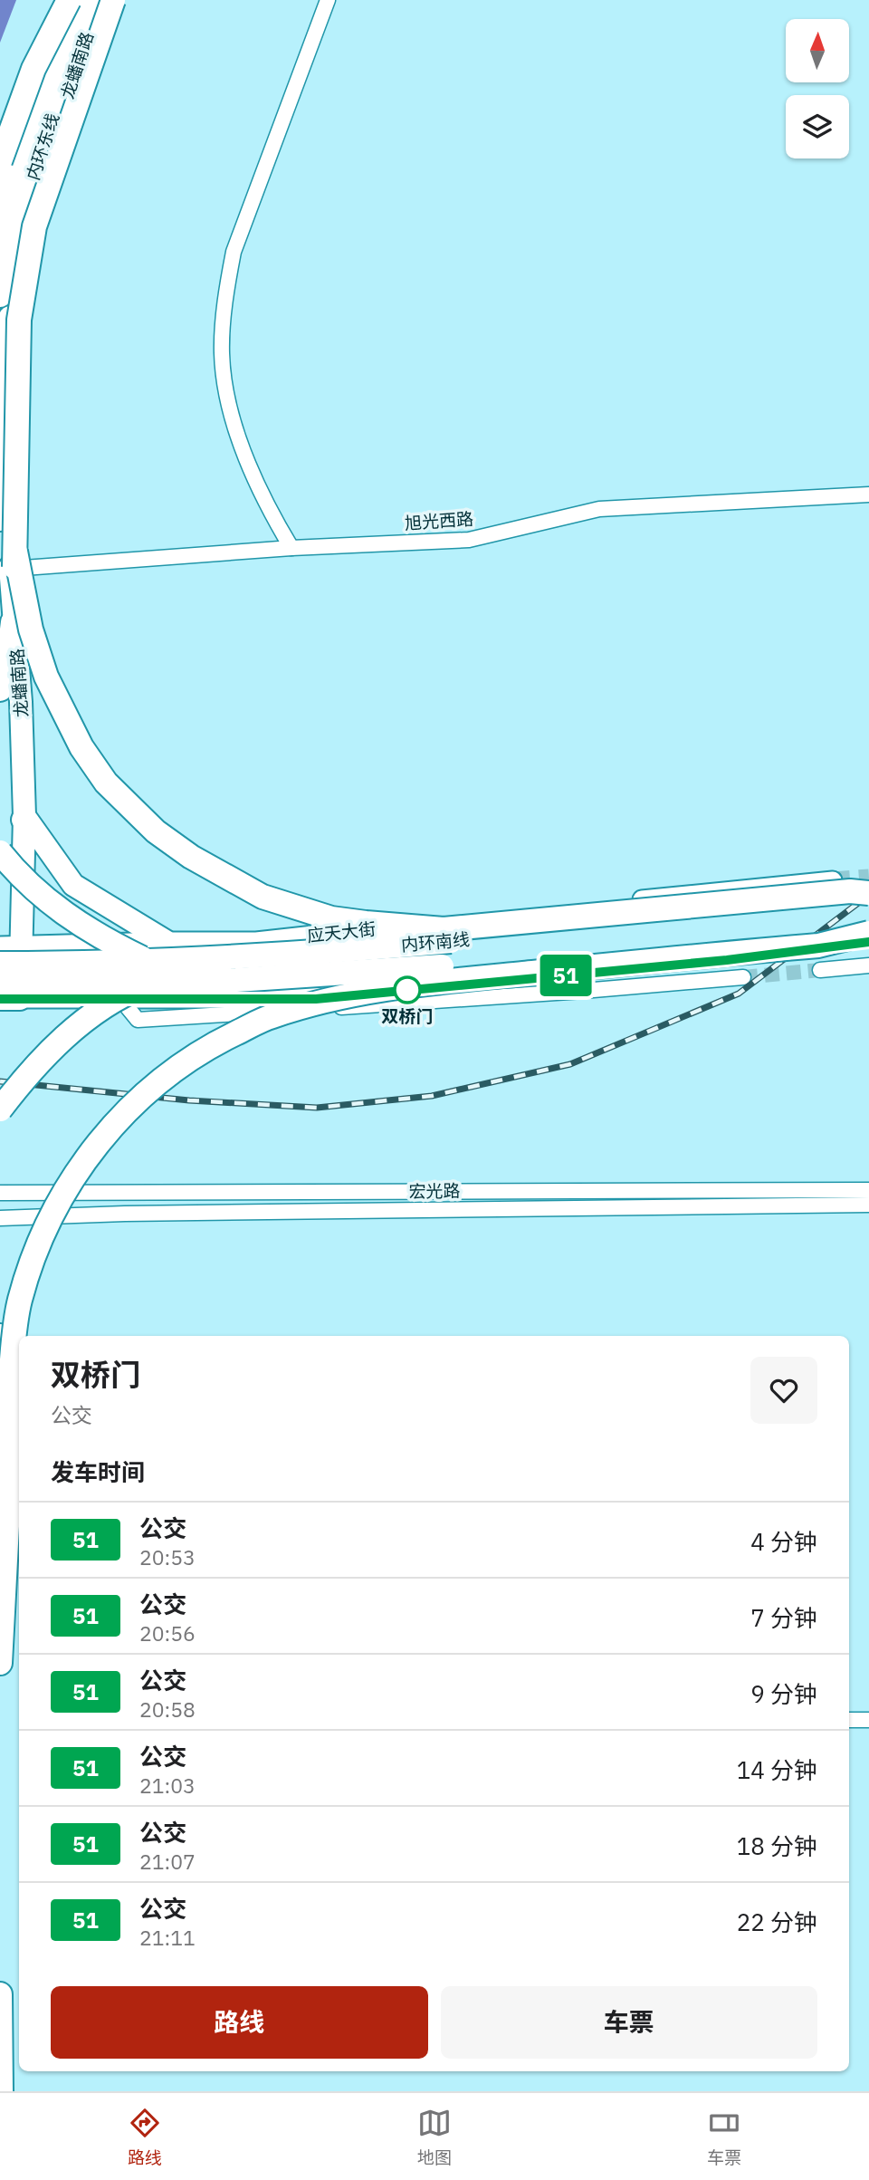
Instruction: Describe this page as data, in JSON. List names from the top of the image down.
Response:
{
  "streets": {
    "highway": ["内环东线", "内环南线"],
    "main road": ["龙蟠南路"],
    "street": ["旭光西路", "应天大街", "宏光路"]
  },
  "crossings": [
    ["龙蟠南路", "旭光西路"],
    ["龙蟠南路", "应天大街"]
  ],
  "places": ["双桥门"],
  "lines": ["bus line 51"],
  "north": "top",
  "page": {
    "on_map": "51",
    "heading": [
      ["双桥门", "公交"],
      "发车时间"
    ],
    "list": [
      {
        "mark": "51",
        "name": "公交",
        "note": "20:53",
        "value": "4 分钟"
      },
      {
        "mark": "51",
        "name": "公交",
        "note": "20:56",
        "value": "7 分钟"
      },
      {
        "mark": "51",
        "name": "公交",
        "note": "20:58",
        "value": "9 分钟"
      },
      {
        "mark": "51",
        "name": "公交",
        "note": "21:03",
        "value": "14 分钟"
      },
      {
        "mark": "51",
        "name": "公交",
        "note": "21:07",
        "value": "18 分钟"
      },
      {
        "mark": "51",
        "name": "公交",
        "note": "21:11",
        "value": "22 分钟"
      }
    ],
    "buttons": ["路线", "车票"],
    "tabs": ["路线", "地图", "车票"]
  }
}
